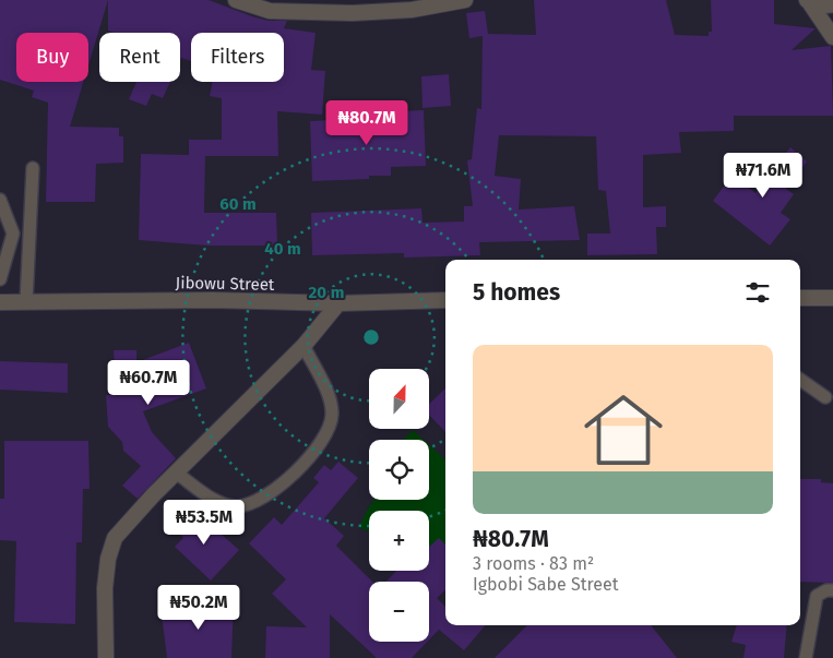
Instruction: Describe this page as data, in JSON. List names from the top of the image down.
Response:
{
  "streets": {
    "street": ["Jibowu Street"]
  },
  "north": "top",
  "page": {
    "chip": ["Buy", "Rent", "Filters"],
    "price": [
      "₦80.7M",
      "₦71.6M",
      "₦60.7M",
      "₦53.5M",
      "₦50.2M"
    ],
    "heading": "5 homes",
    "list": [
      {
        "name": "₦80.7M",
        "note": "3 rooms · 83 m² · Igbobi Sabe Street"
      }
    ],
    "map_buttons": ["+", "−"]
  },
  "rings": ["60 m", "40 m", "20 m"]
}
